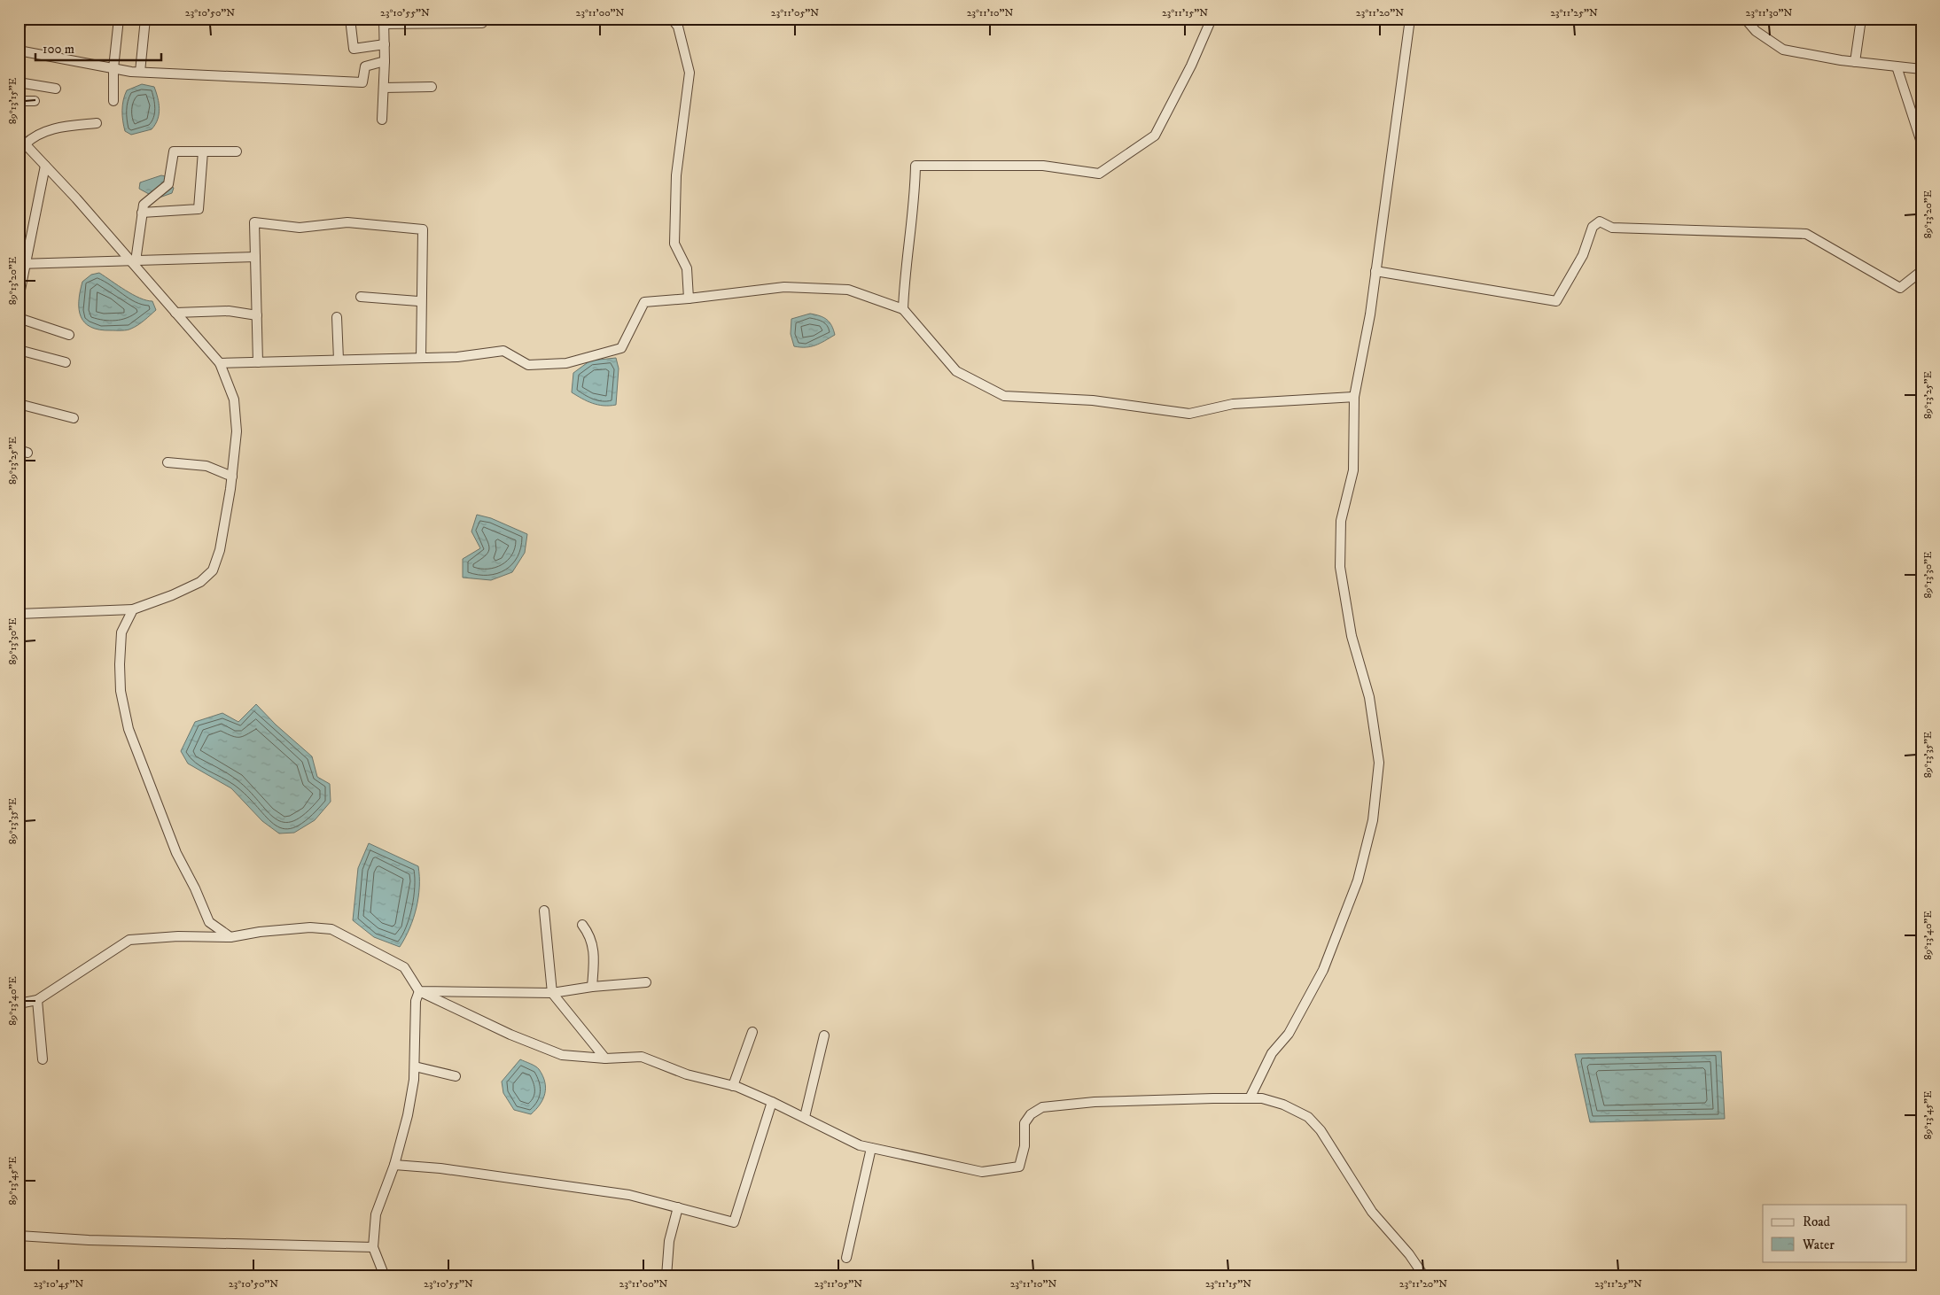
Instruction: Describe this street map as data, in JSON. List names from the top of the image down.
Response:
{
  "legend": ["Road", "Water"],
  "scale_bar": "100 m",
  "coordinates": [
    "23°10'50\"N",
    "23°10'55\"N",
    "23°11'00\"N",
    "23°11'05\"N",
    "23°11'10\"N",
    "23°11'15\"N",
    "23°11'20\"N",
    "23°11'25\"N",
    "23°11'30\"N",
    "89°13'15\"E",
    "89°13'20\"E",
    "89°13'25\"E",
    "89°13'30\"E",
    "89°13'35\"E",
    "89°13'40\"E",
    "89°13'45\"E",
    "23°10'45\"N"
  ]
}
